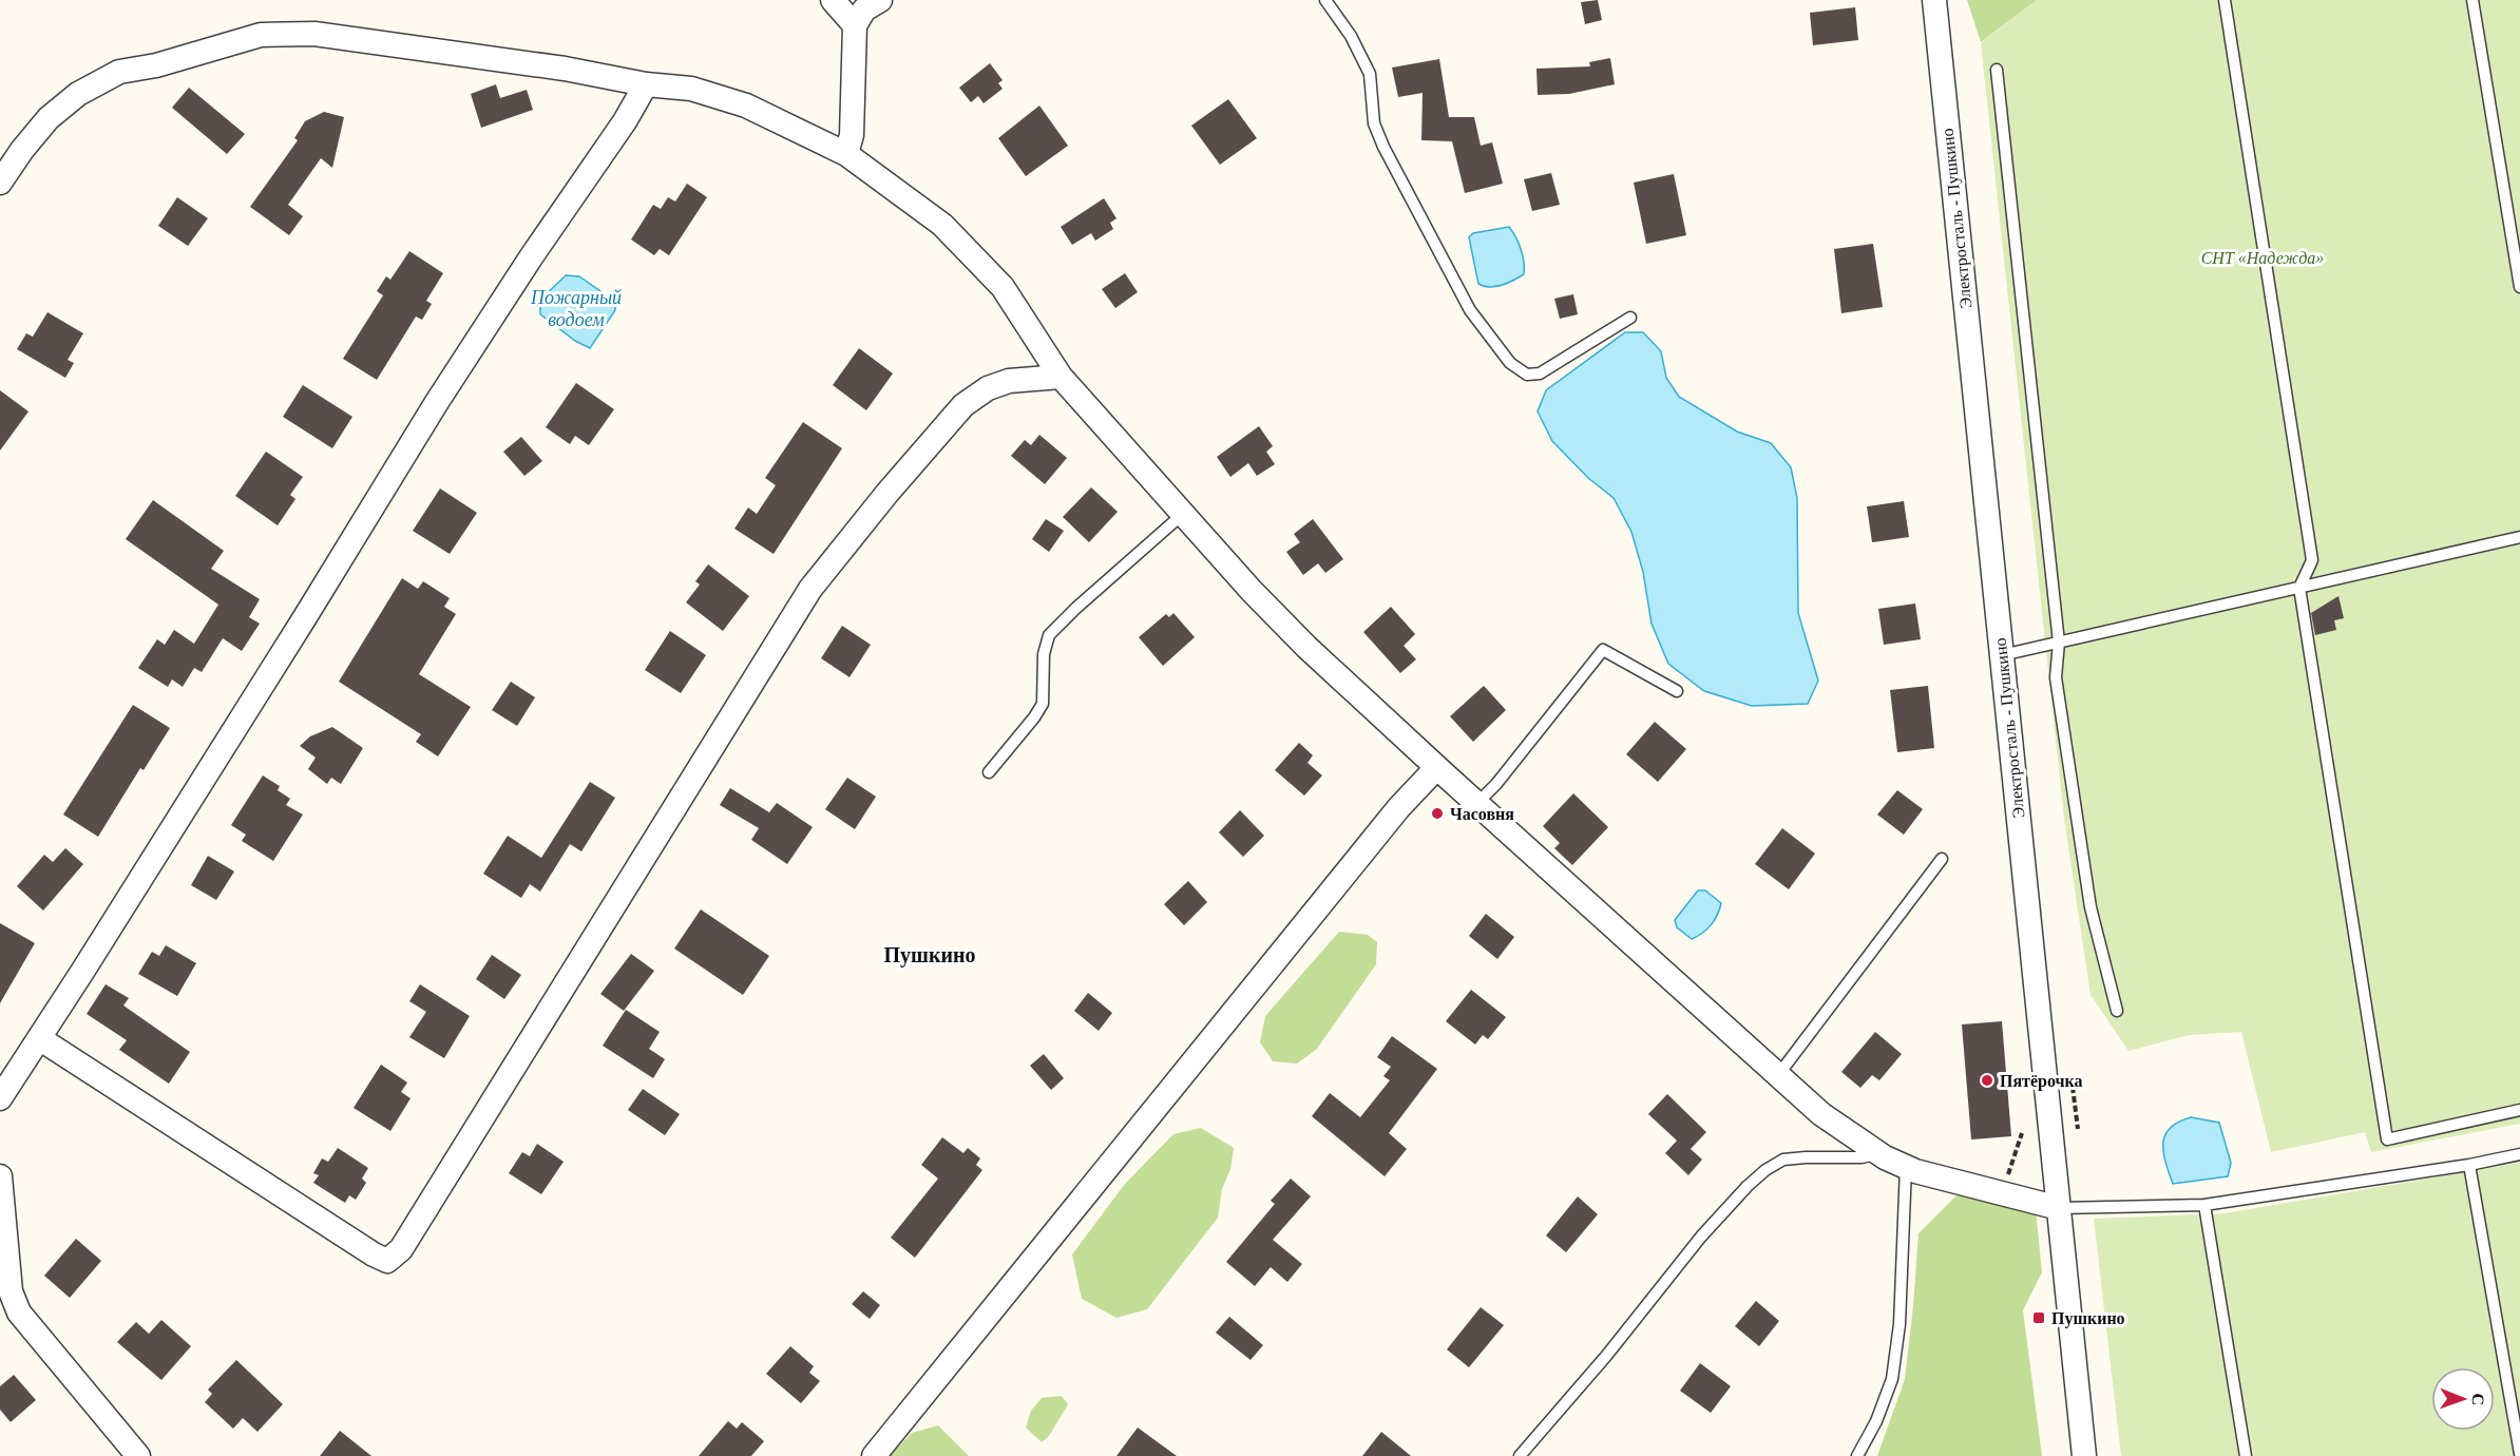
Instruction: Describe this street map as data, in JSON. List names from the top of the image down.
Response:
{
  "streets": {
    "street": ["Электросталь - Пушкино"]
  },
  "districts": ["Пушкино"],
  "water": ["Пожарный водоем"],
  "parks": ["СНТ «Надежда»"],
  "places": {
    "other": ["Часовня", "Пятёрочка"],
    "transit": ["Пушкино"]
  },
  "north": "right"
}
